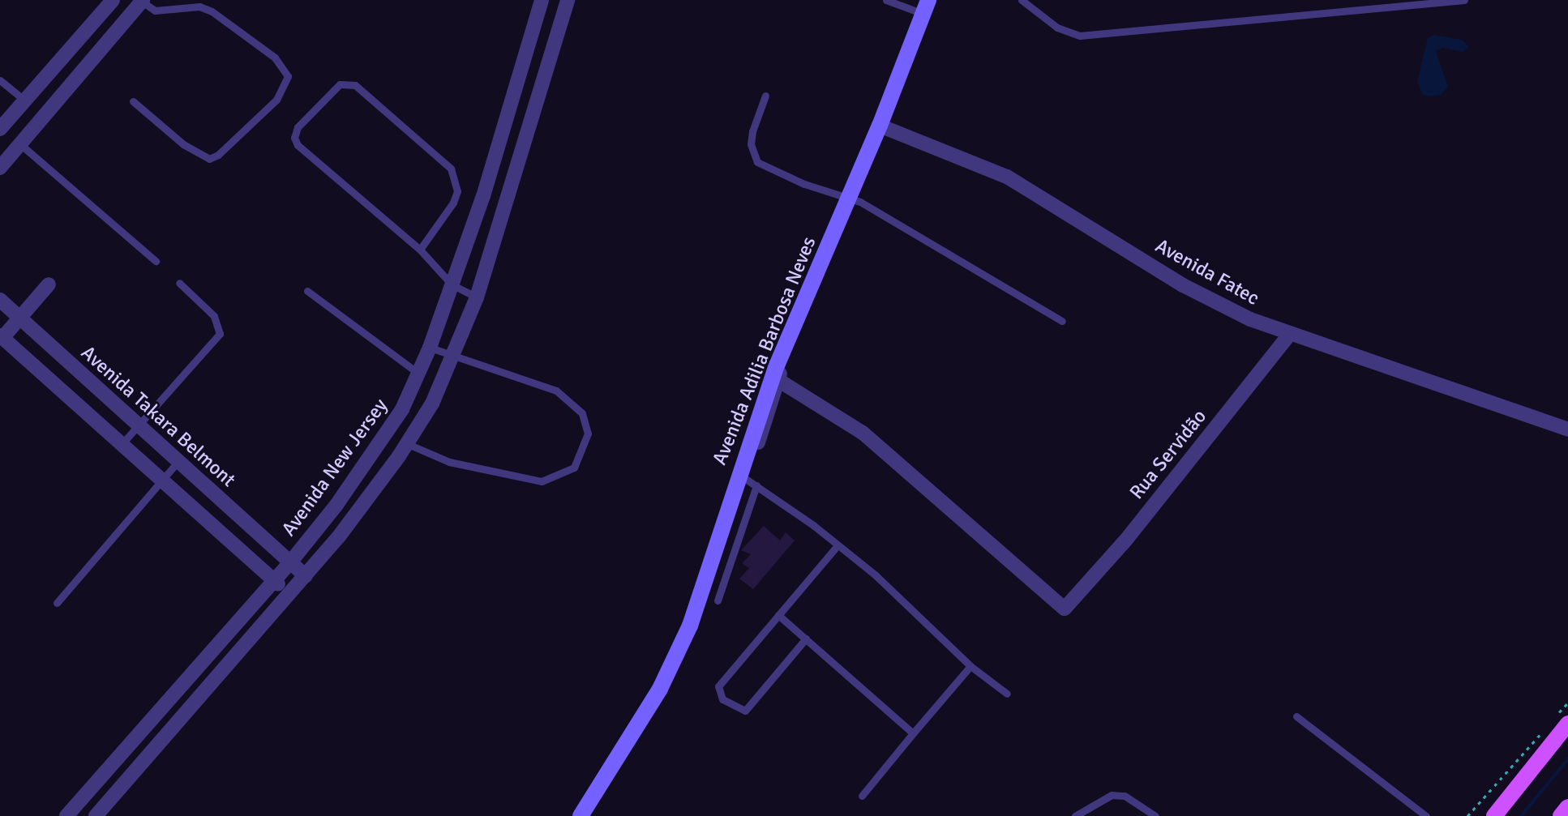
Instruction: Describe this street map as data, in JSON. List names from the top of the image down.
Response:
{
  "streets": {
    "street": [
      "Avenida Fatec",
      "Avenida Adilia Barbosa Neves",
      "Avenida Takara Belmont",
      "Rua Servidão",
      "Avenida New Jersey"
    ]
  },
  "crossings": [
    ["Avenida Fatec", "Avenida Adilia Barbosa Neves"],
    ["Avenida Fatec", "Rua Servidão"],
    ["Avenida Adilia Barbosa Neves", "Rua Servidão"],
    ["Avenida Takara Belmont", "Avenida New Jersey"]
  ]
}
